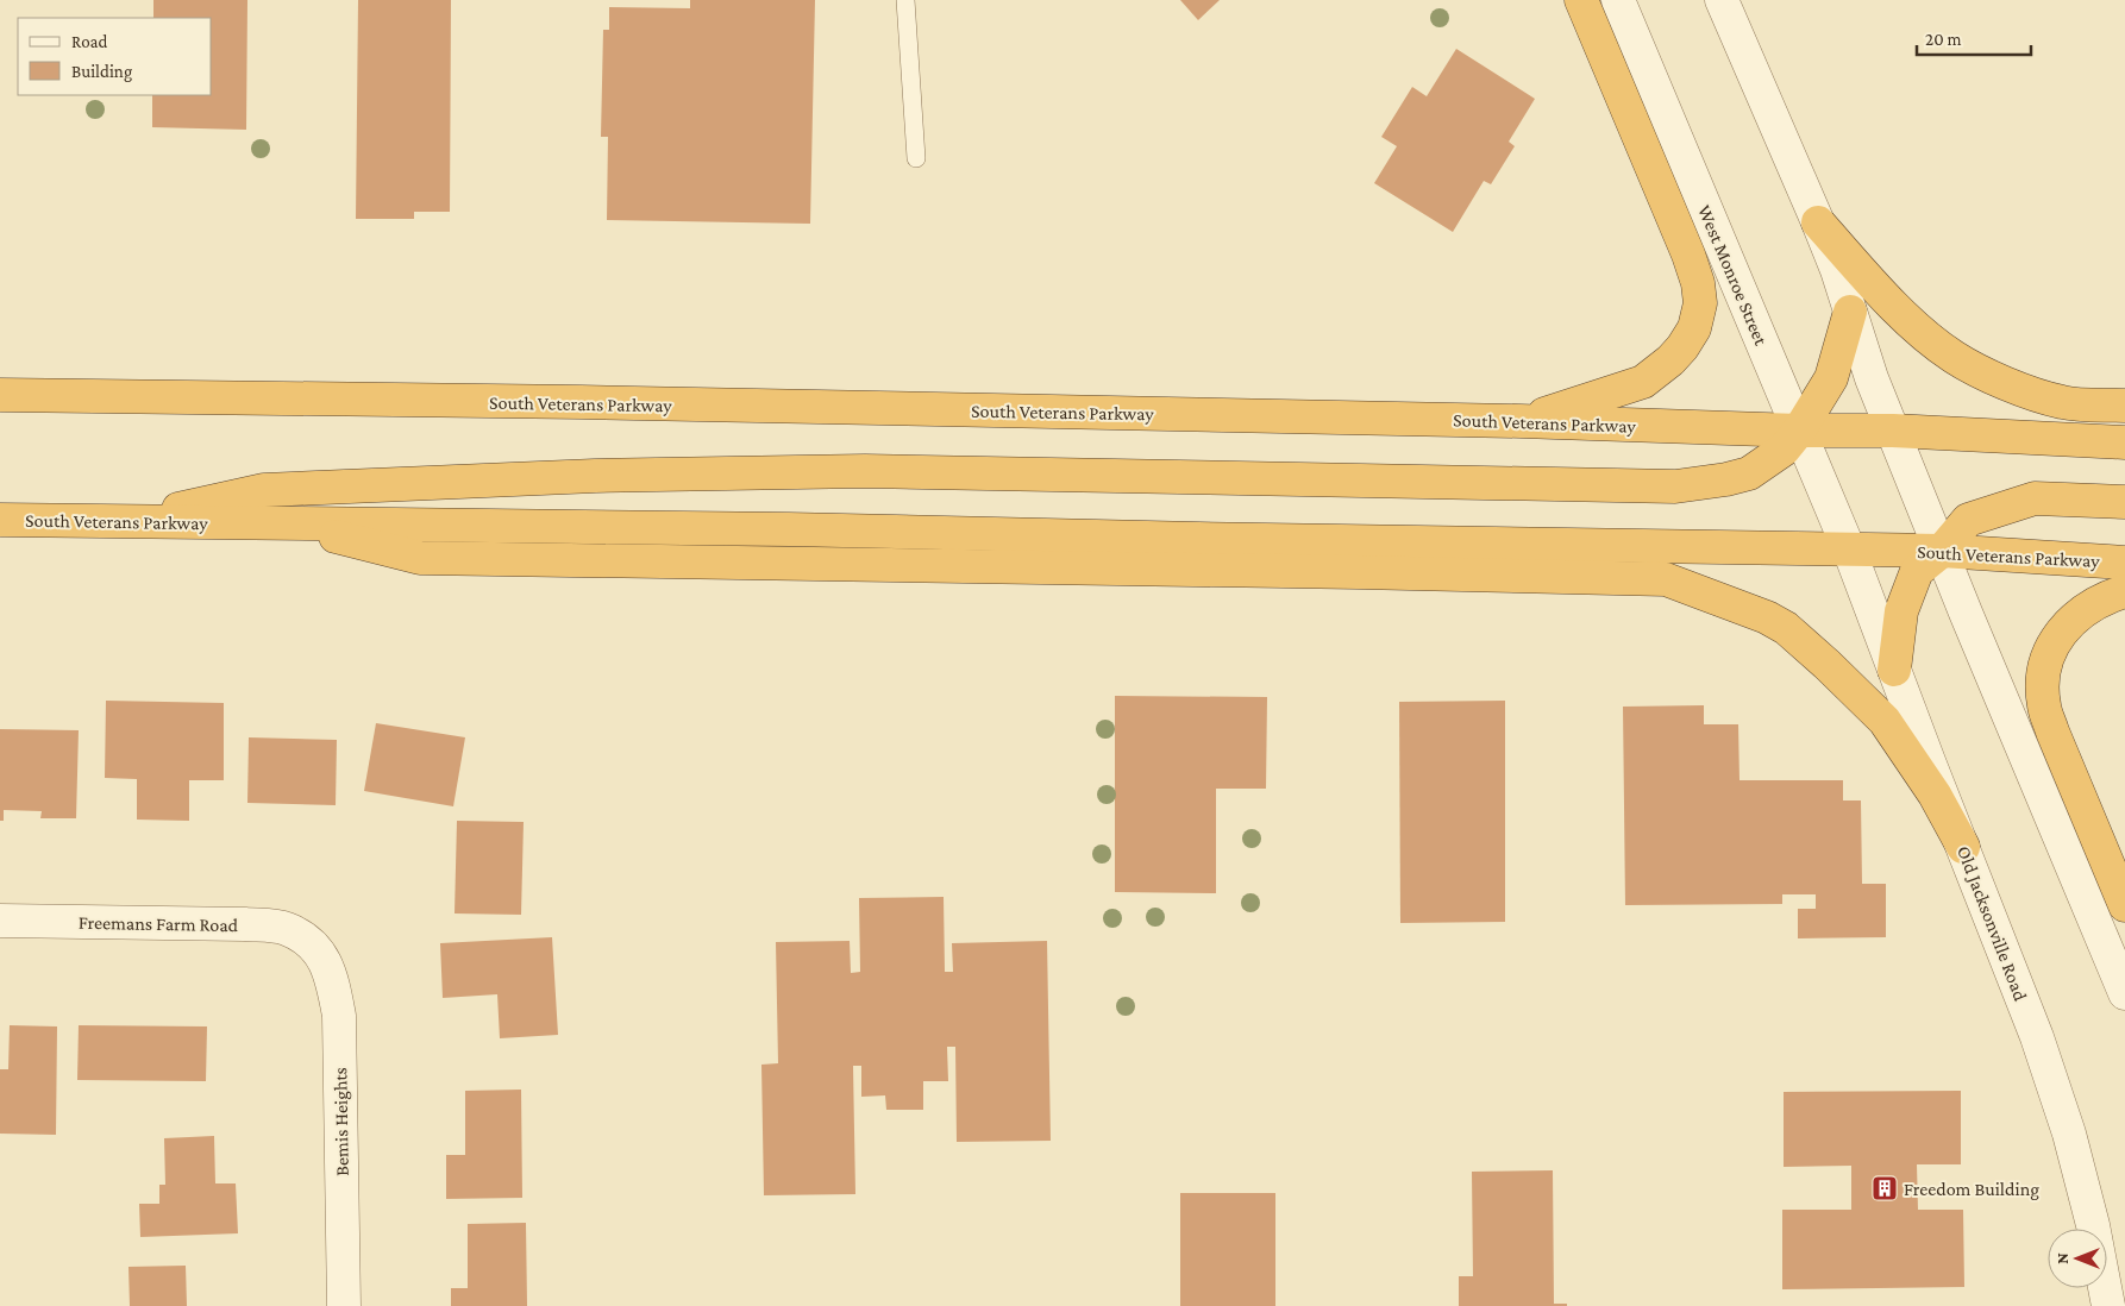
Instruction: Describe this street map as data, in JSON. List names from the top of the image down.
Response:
{
  "streets": {
    "highway": ["South Veterans Parkway"],
    "street": [
      "West Monroe Street",
      "Freemans Farm Road",
      "Old Jacksonville Road",
      "Bemis Heights"
    ]
  },
  "crossings": [
    ["West Monroe Street", "South Veterans Parkway"],
    ["West Monroe Street", "Old Jacksonville Road"],
    ["South Veterans Parkway", "Old Jacksonville Road"],
    ["Freemans Farm Road", "Bemis Heights"]
  ],
  "places": {
    "building": ["Freedom Building"]
  },
  "legend": ["Road", "Building"],
  "scale_bar": "20 m",
  "north": "left"
}
